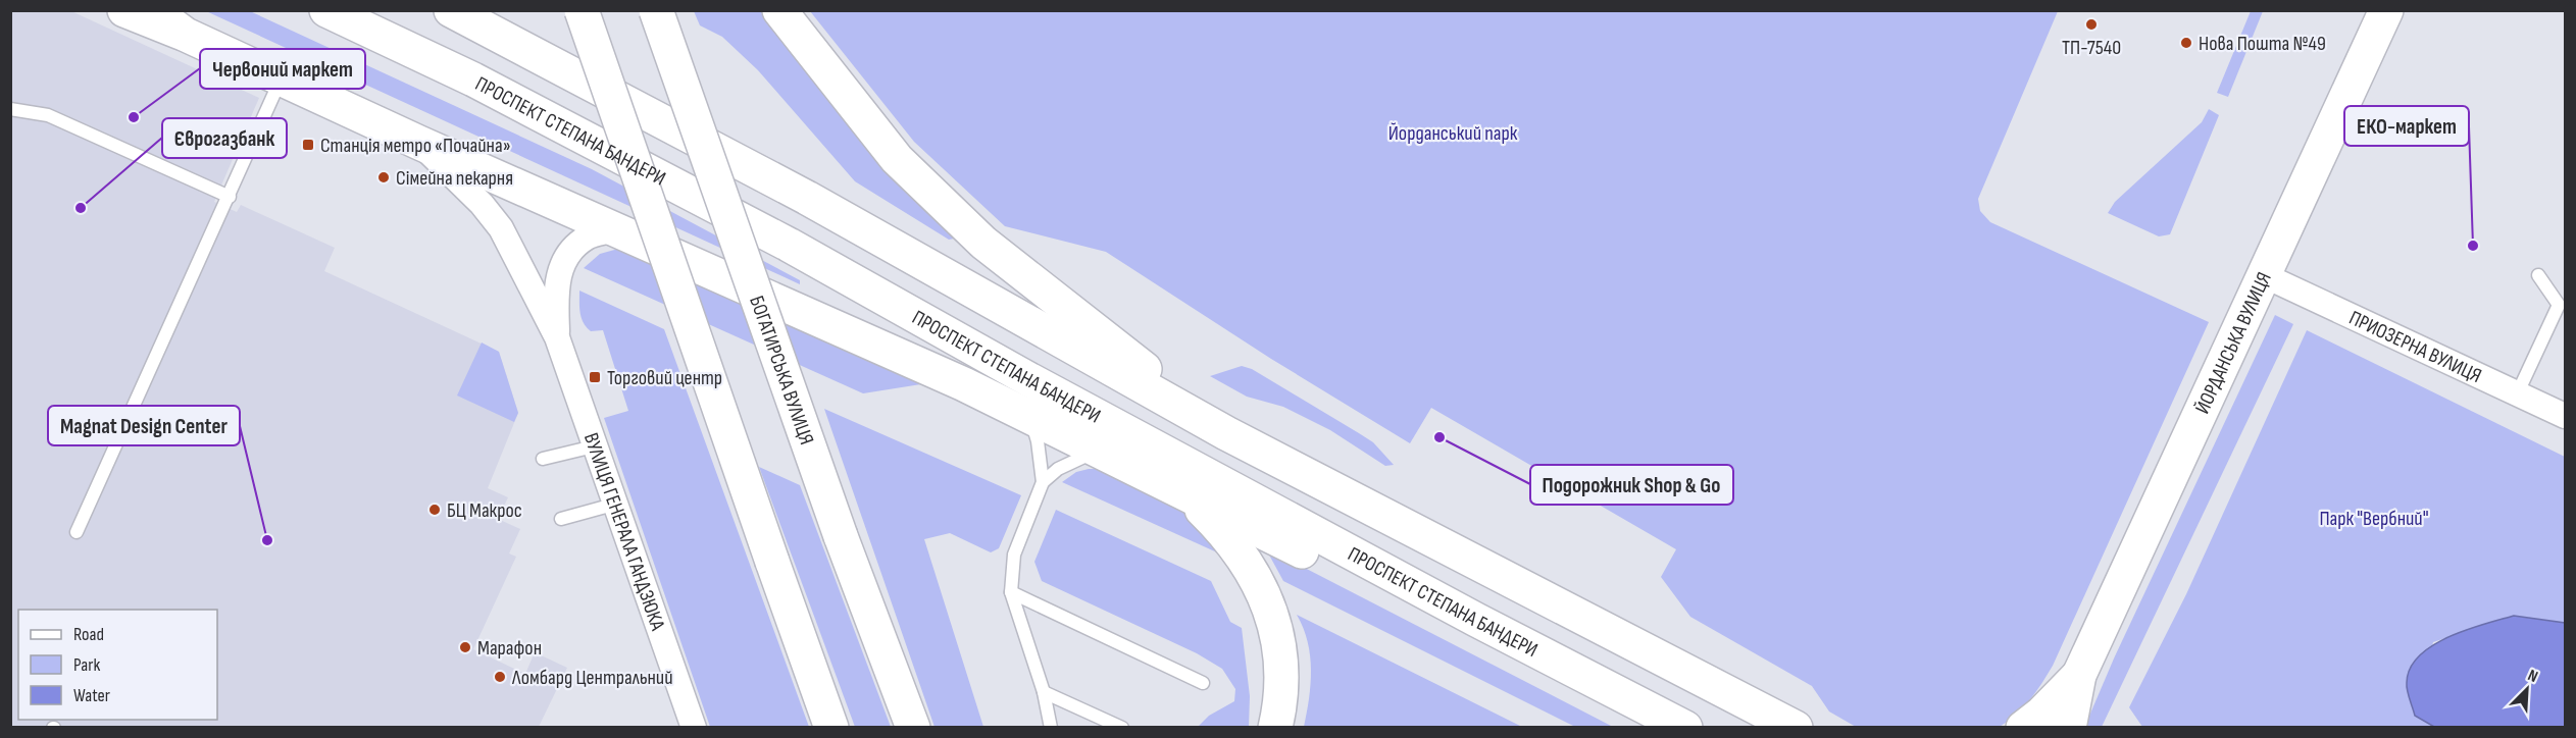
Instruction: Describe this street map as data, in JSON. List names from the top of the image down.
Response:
{
  "streets": {
    "main road": ["ПРОСПЕКТ СТЕПАНА БАНДЕРИ", "ЙОРДАНСЬКА ВУЛИЦЯ", "БОГАТИРСЬКА ВУЛИЦЯ"],
    "street": ["ПРИОЗЕРНА ВУЛИЦЯ", "ВУЛИЦЯ ГЕНЕРАЛА ГАНДЗЮКА"]
  },
  "crossings": [
    ["ЙОРДАНСЬКА ВУЛИЦЯ", "ПРИОЗЕРНА ВУЛИЦЯ"]
  ],
  "parks": ["Йорданський парк", "Парк \"Вербний\""],
  "places": {
    "other": [
      "ТП-7540",
      "Нова Пошта №49",
      "Червоний маркет",
      "Сімейна пекарня",
      "Єврогазбанк",
      "ЕКО-маркет",
      "Подорожник Shop & Go",
      "БЦ Макрос",
      "Magnat Design Center",
      "Марафон",
      "Ломбард Центральний"
    ],
    "transit": ["Станція метро «Почайна»", "Торговий центр"]
  },
  "legend": ["Road", "Park", "Water"],
  "north": "top right"
}
